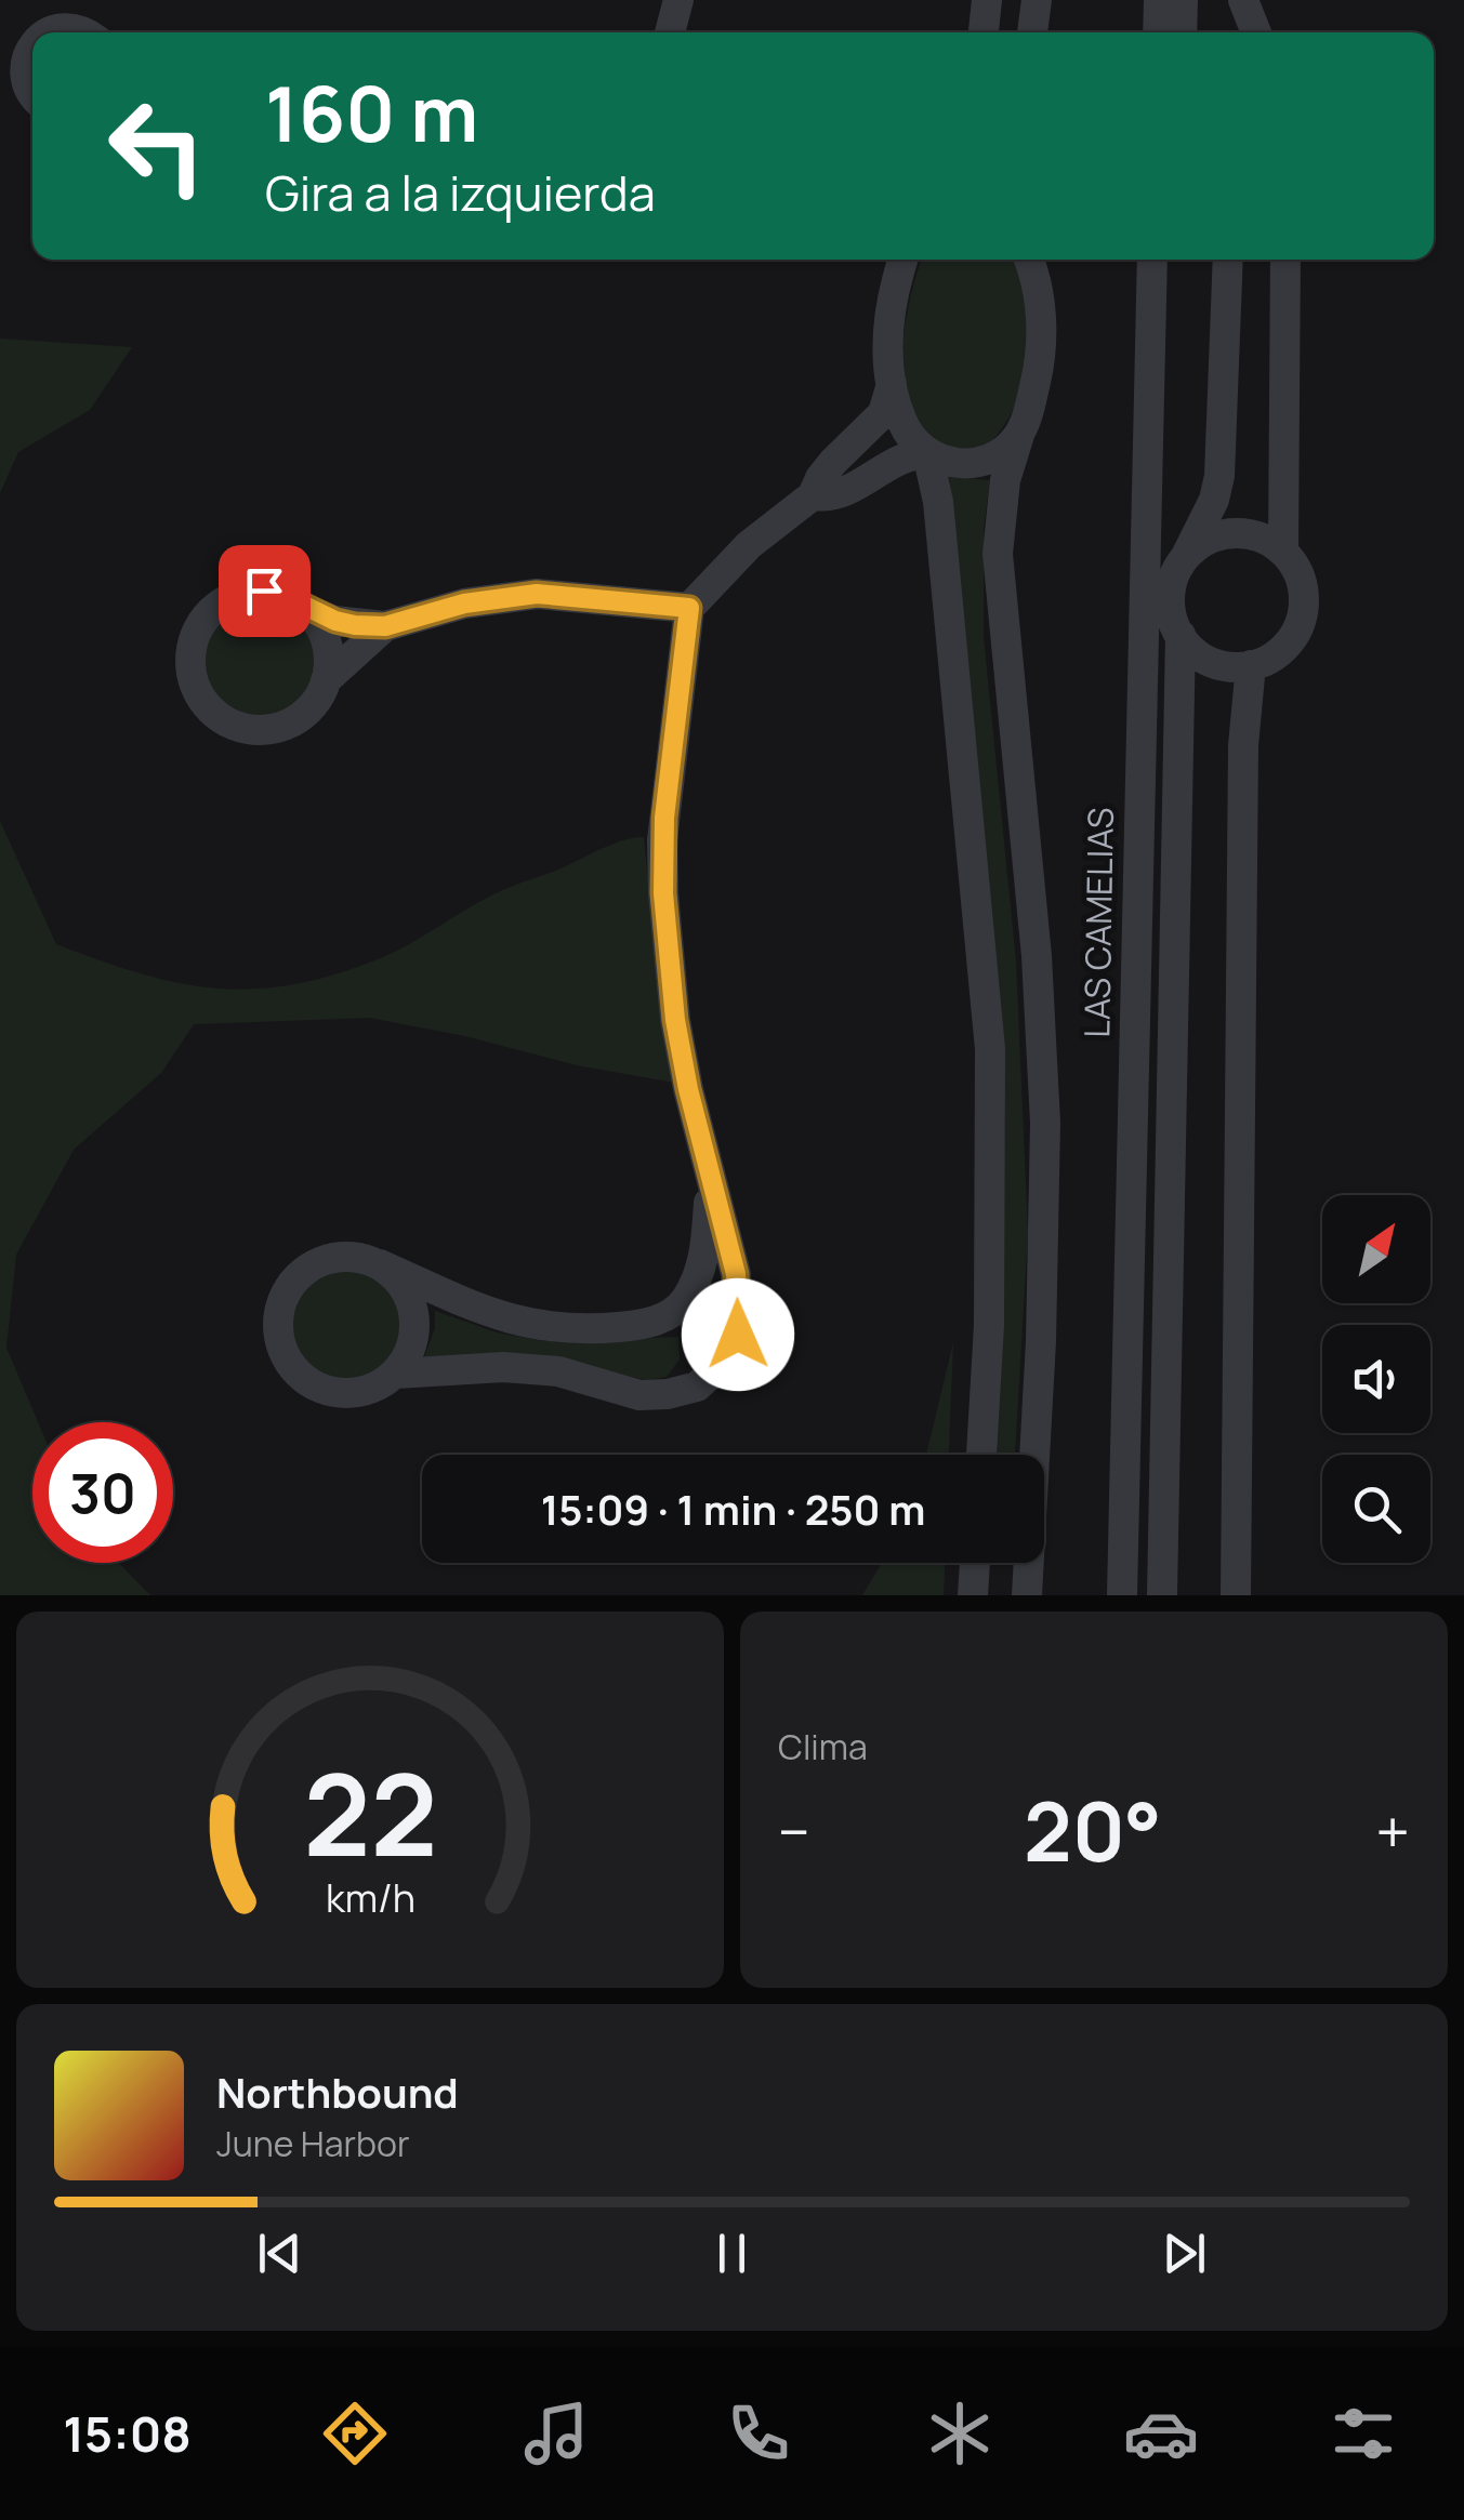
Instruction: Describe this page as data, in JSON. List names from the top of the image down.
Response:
{
  "streets": {
    "street": ["LAS CAMELIAS"]
  },
  "north": "top right",
  "page": {
    "turn": ["160 m", "Gira a la izquierda"],
    "limit": "30",
    "trip": "15:09 · 1 min · 250 m",
    "tile": "Clima",
    "heat": ["−", "20°", "+"],
    "song": ["Northbound", "June Harbor"],
    "tabs": "15:08",
    "gauge": ["22", "km/h"]
  }
}
